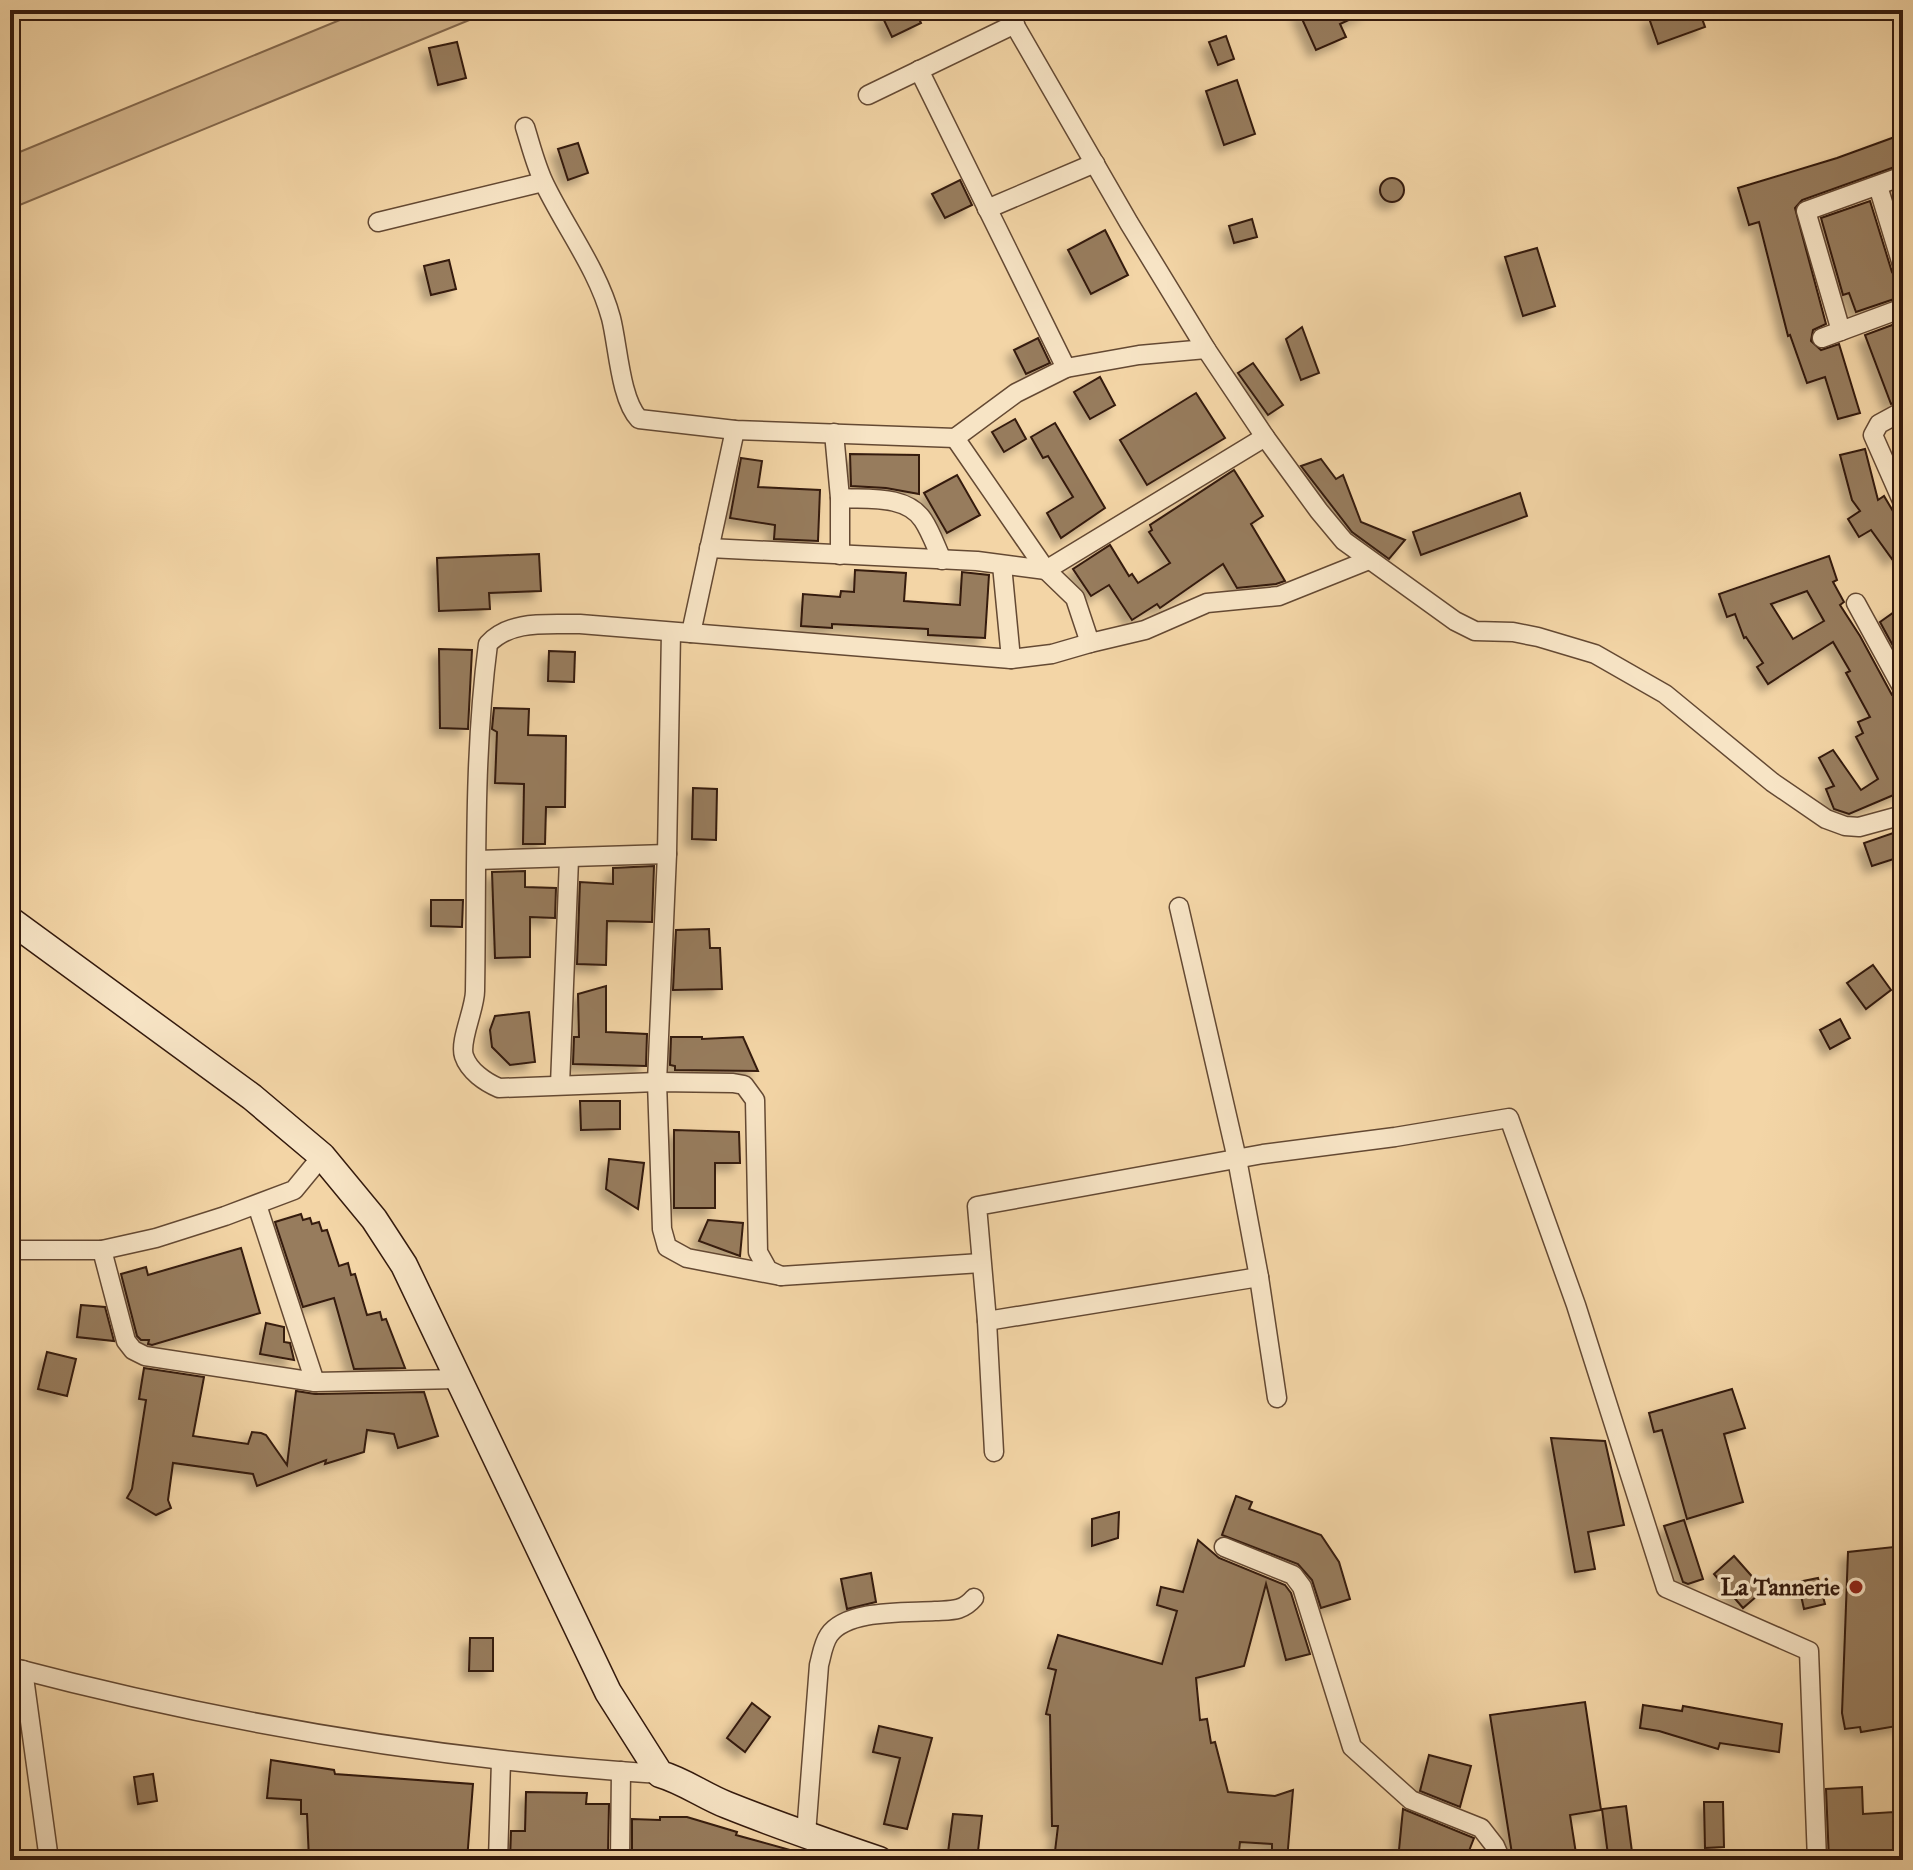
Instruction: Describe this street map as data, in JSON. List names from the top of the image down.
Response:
{
  "places": ["La Tannerie"]
}
